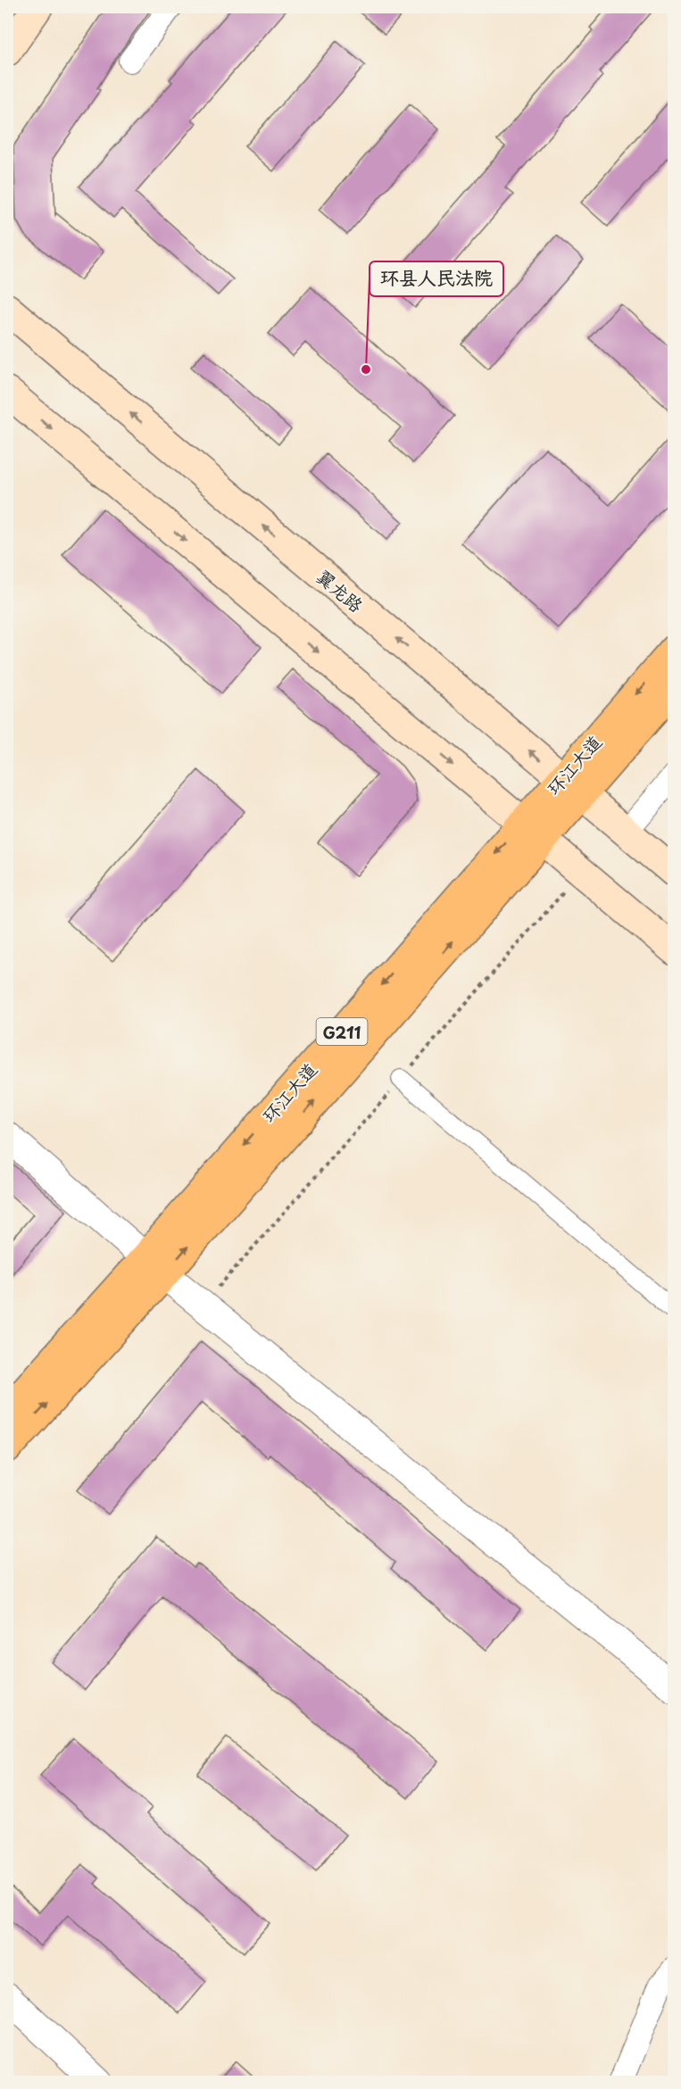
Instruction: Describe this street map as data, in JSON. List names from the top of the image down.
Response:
{
  "streets": {
    "highway": ["环江大道", "G211"],
    "main road": ["翼龙路"]
  },
  "crossings": [
    ["翼龙路", "环江大道"]
  ],
  "places": ["环县人民法院"]
}
